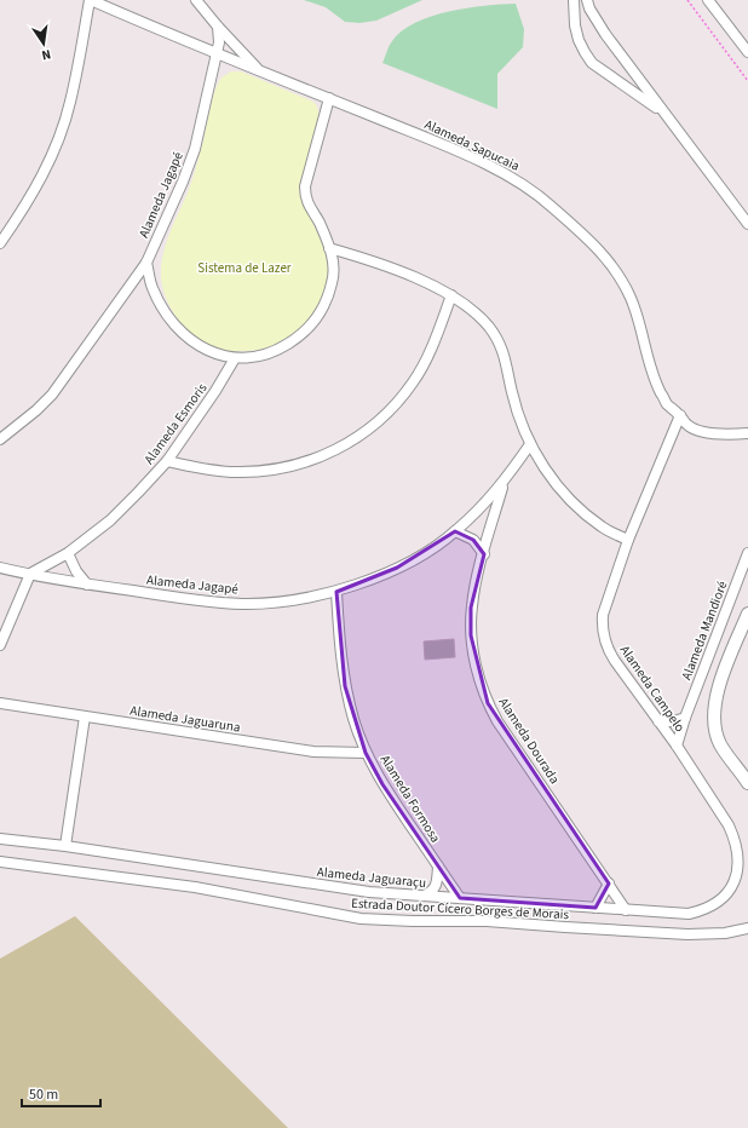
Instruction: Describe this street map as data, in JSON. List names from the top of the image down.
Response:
{
  "streets": {
    "street": [
      "Alameda Sapucaia",
      "Alameda Jagapé",
      "Alameda Esmoris",
      "Alameda Mandioré",
      "Alameda Campelo",
      "Alameda Jaguaruna",
      "Alameda Dourada",
      "Alameda Formosa",
      "Alameda Jaguaraçu",
      "Estrada Doutor Cícero Borges de Morais"
    ]
  },
  "crossings": [
    ["Alameda Sapucaia", "Alameda Jagapé"],
    ["Alameda Sapucaia", "Alameda Campelo"],
    ["Alameda Jagapé", "Alameda Esmoris"],
    ["Alameda Jagapé", "Alameda Dourada"],
    ["Alameda Jagapé", "Alameda Formosa"],
    ["Alameda Mandioré", "Alameda Campelo"],
    ["Alameda Campelo", "Alameda Jaguaraçu"],
    ["Alameda Jaguaruna", "Alameda Formosa"],
    ["Alameda Dourada", "Alameda Jaguaraçu"],
    ["Alameda Formosa", "Alameda Jaguaraçu"]
  ],
  "parks": ["Sistema de Lazer"],
  "scale_bar": "50 m",
  "north": "bottom"
}
